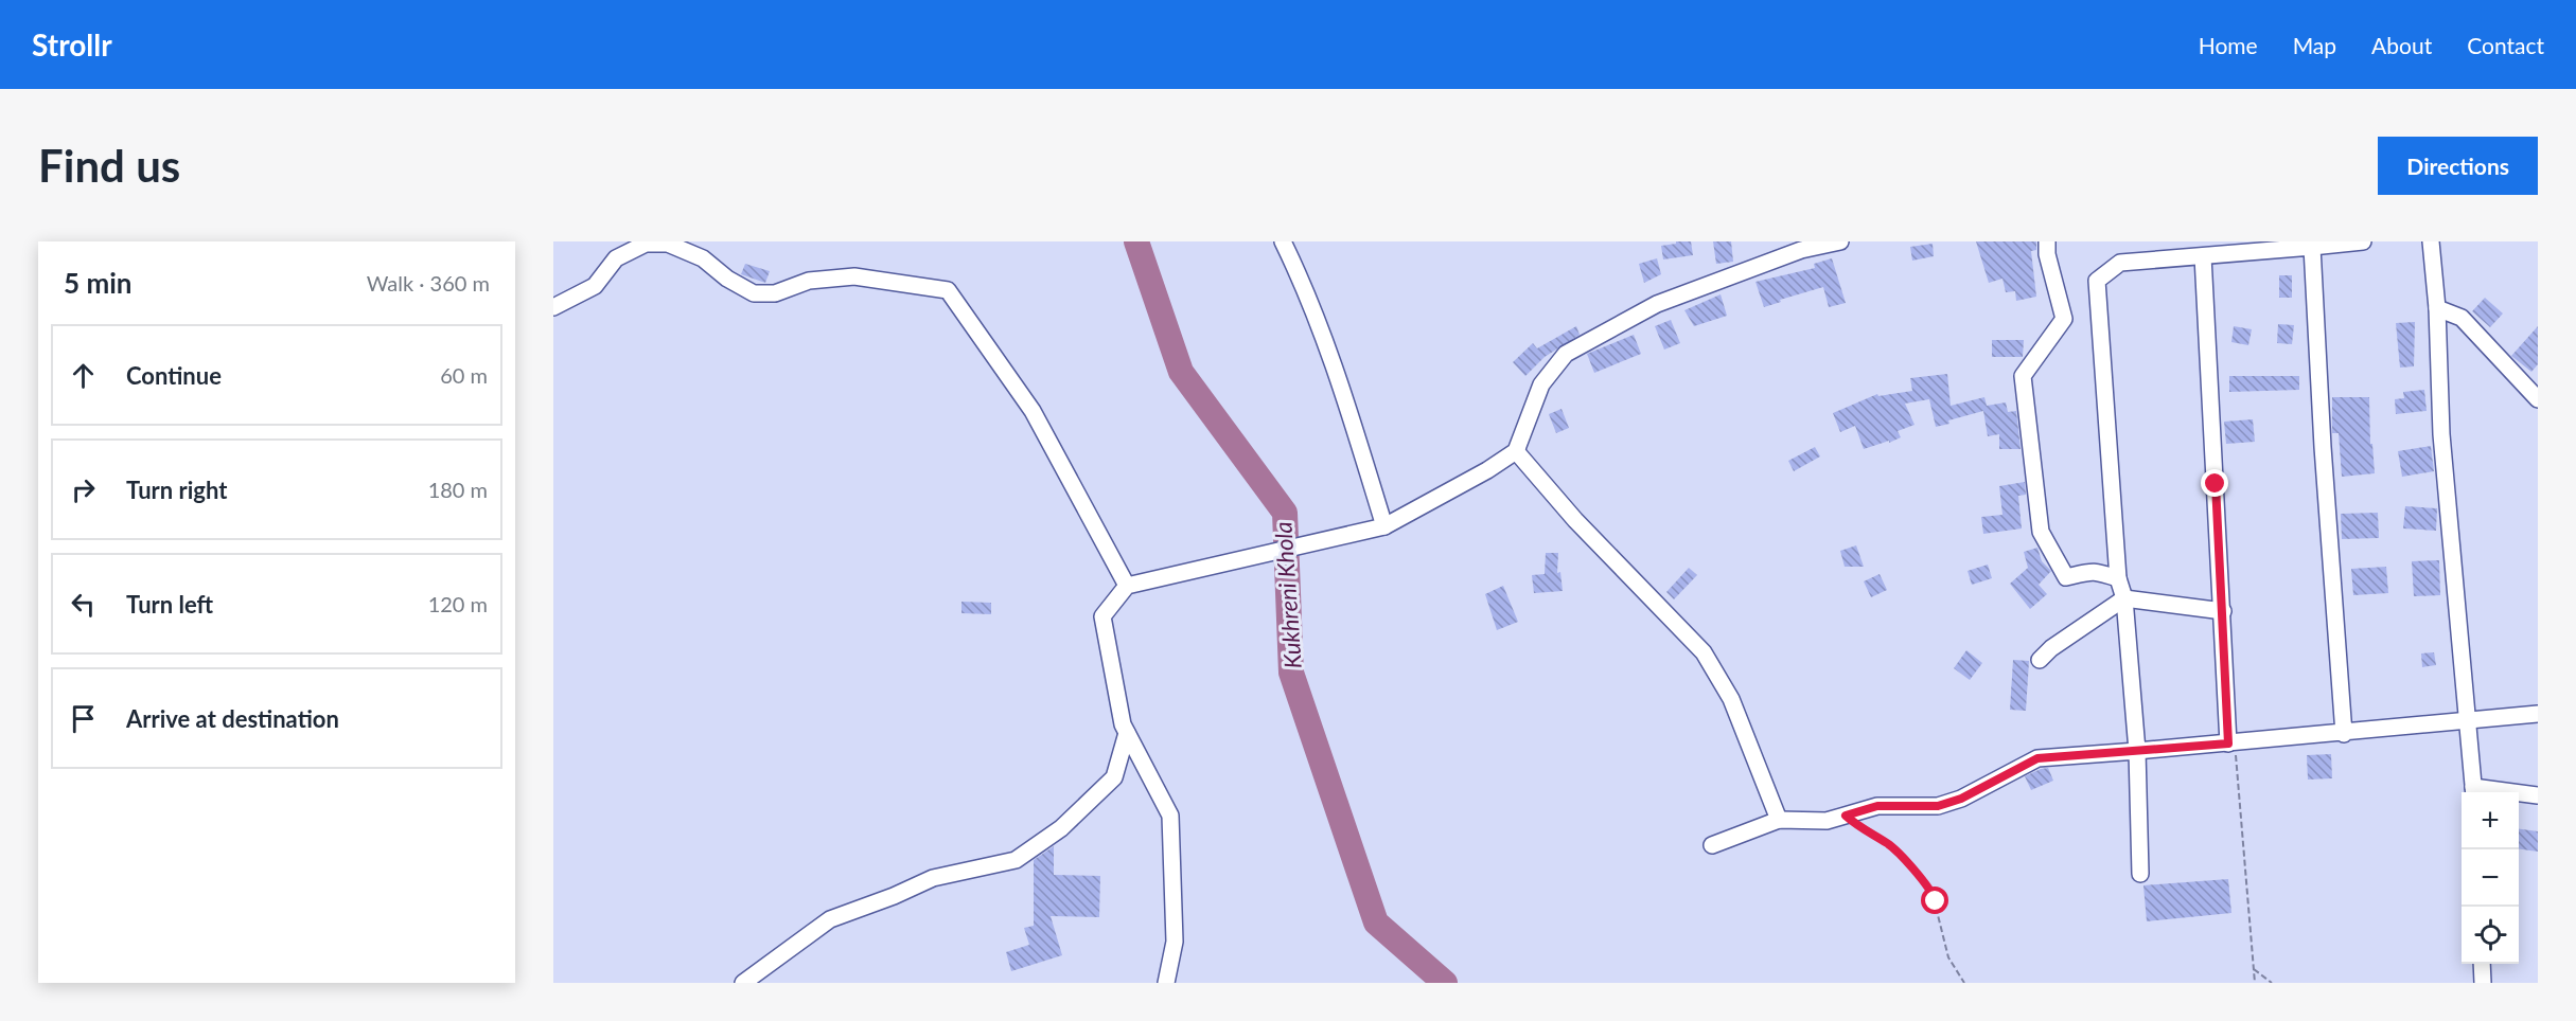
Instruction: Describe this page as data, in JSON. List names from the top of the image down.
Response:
{
  "water": ["Kukhreni Khola"],
  "page": {
    "header": "Strollr",
    "nav": [
      "Home",
      "Map",
      "About",
      "Contact"
    ],
    "buttons": "Directions",
    "title": "Find us",
    "heading": ["5 min", "Walk · 360 m"],
    "list": [
      ["Continue", "60 m"],
      ["Turn right", "180 m"],
      ["Turn left", "120 m"],
      "Arrive at destination"
    ],
    "map_buttons": ["+", "−"]
  }
}
